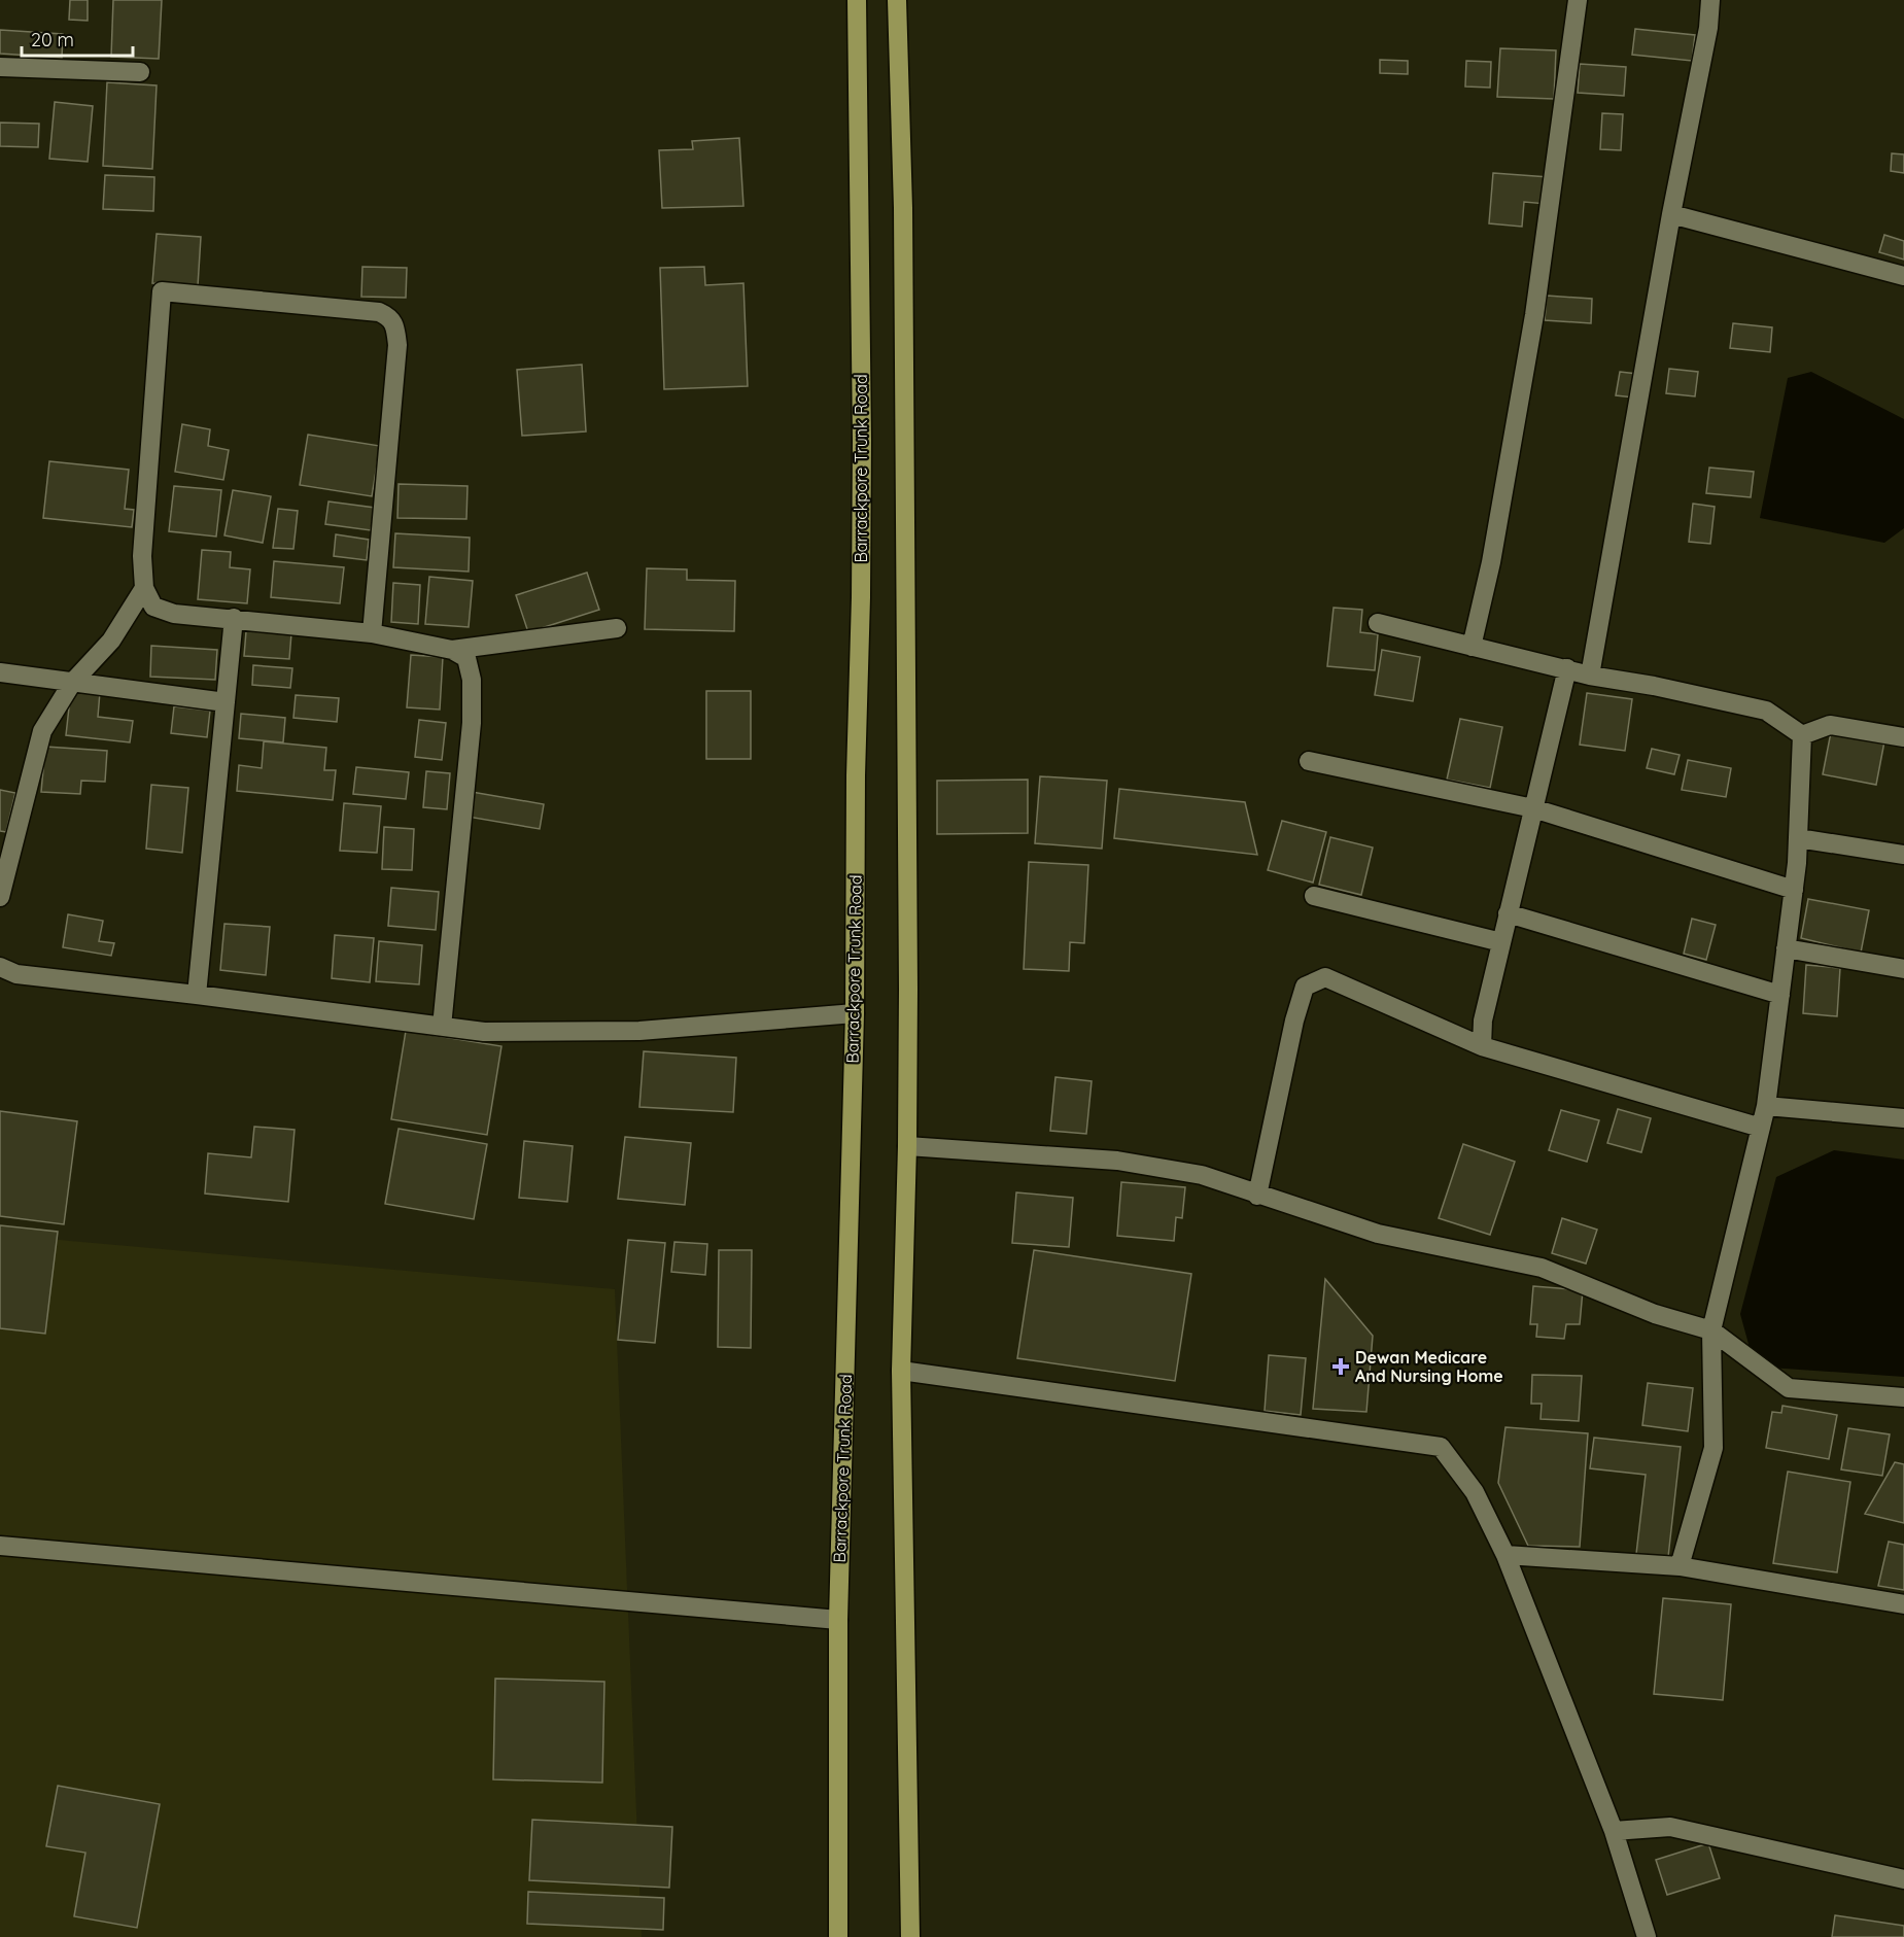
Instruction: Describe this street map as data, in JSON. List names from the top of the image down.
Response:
{
  "streets": {
    "main road": ["Barrackpore Trunk Road"]
  },
  "places": {
    "health": ["Dewan Medicare And Nursing Home"]
  },
  "scale_bar": "20 m"
}
